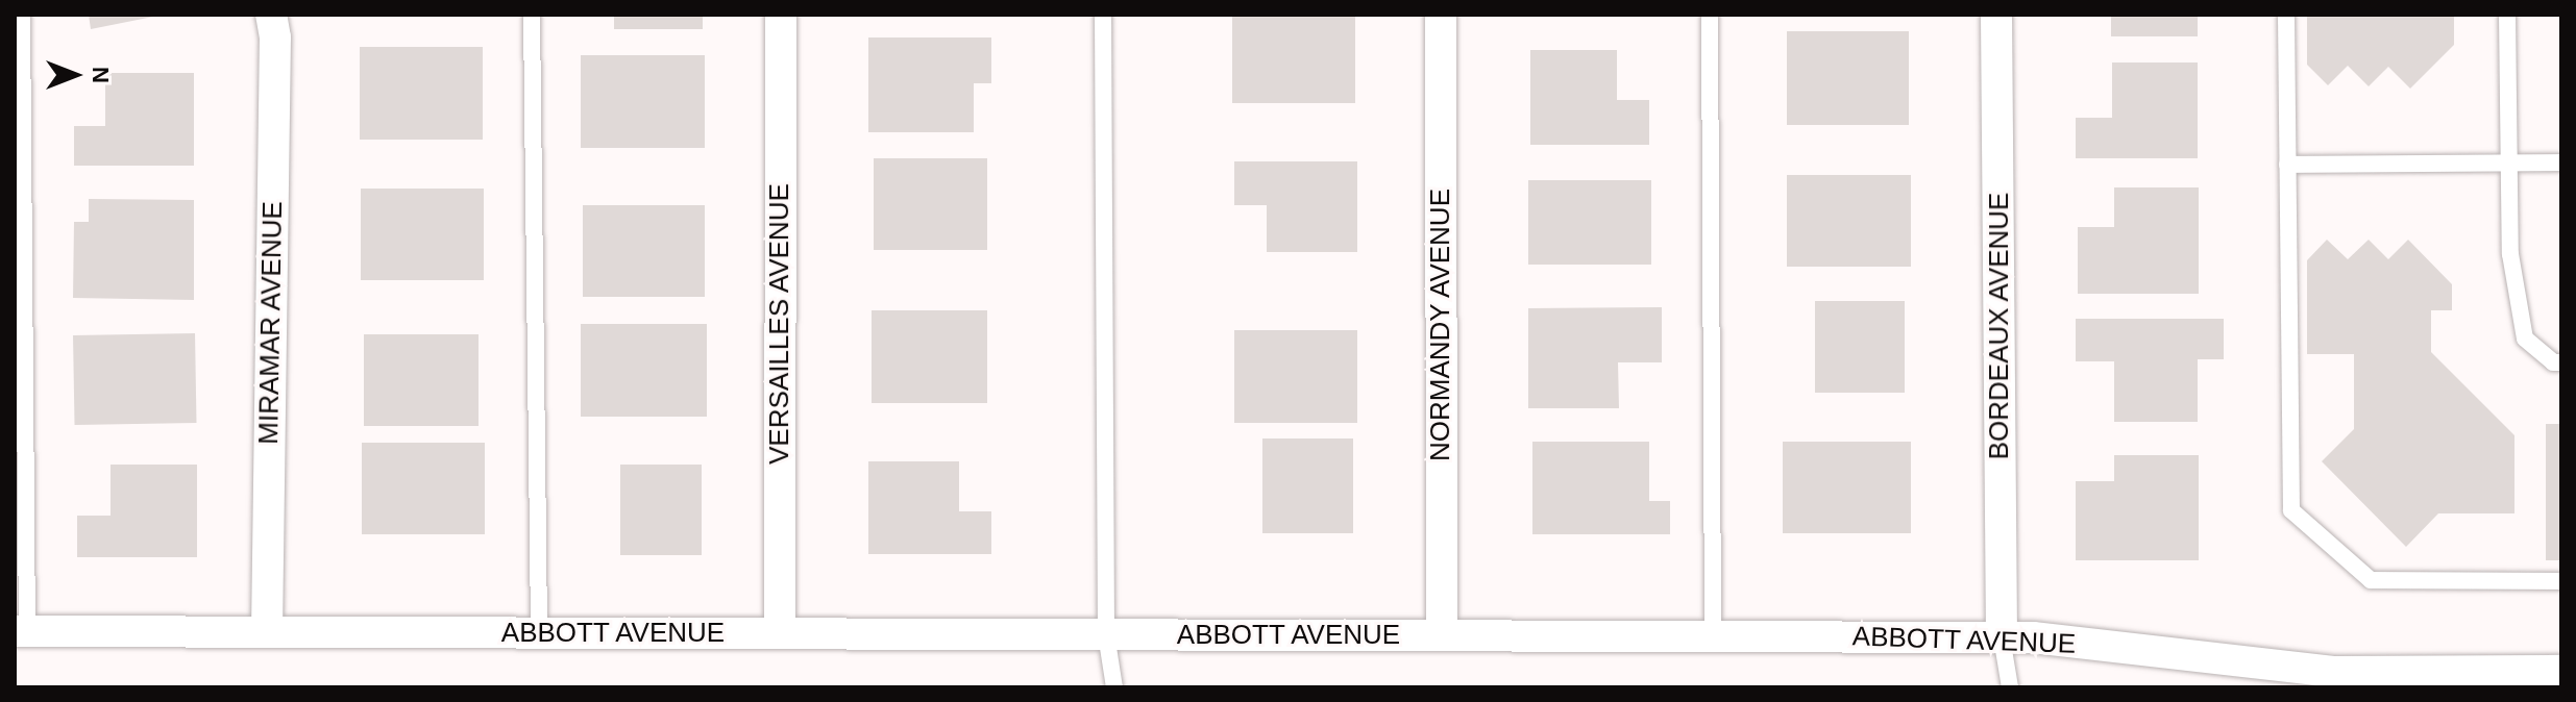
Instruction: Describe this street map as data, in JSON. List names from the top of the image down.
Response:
{
  "streets": {
    "street": [
      "MIRAMAR AVENUE",
      "VERSAILLES AVENUE",
      "NORMANDY AVENUE",
      "BORDEAUX AVENUE",
      "ABBOTT AVENUE"
    ]
  },
  "crossings": [
    ["MIRAMAR AVENUE", "ABBOTT AVENUE"],
    ["VERSAILLES AVENUE", "ABBOTT AVENUE"],
    ["NORMANDY AVENUE", "ABBOTT AVENUE"],
    ["BORDEAUX AVENUE", "ABBOTT AVENUE"]
  ],
  "north": "right"
}
